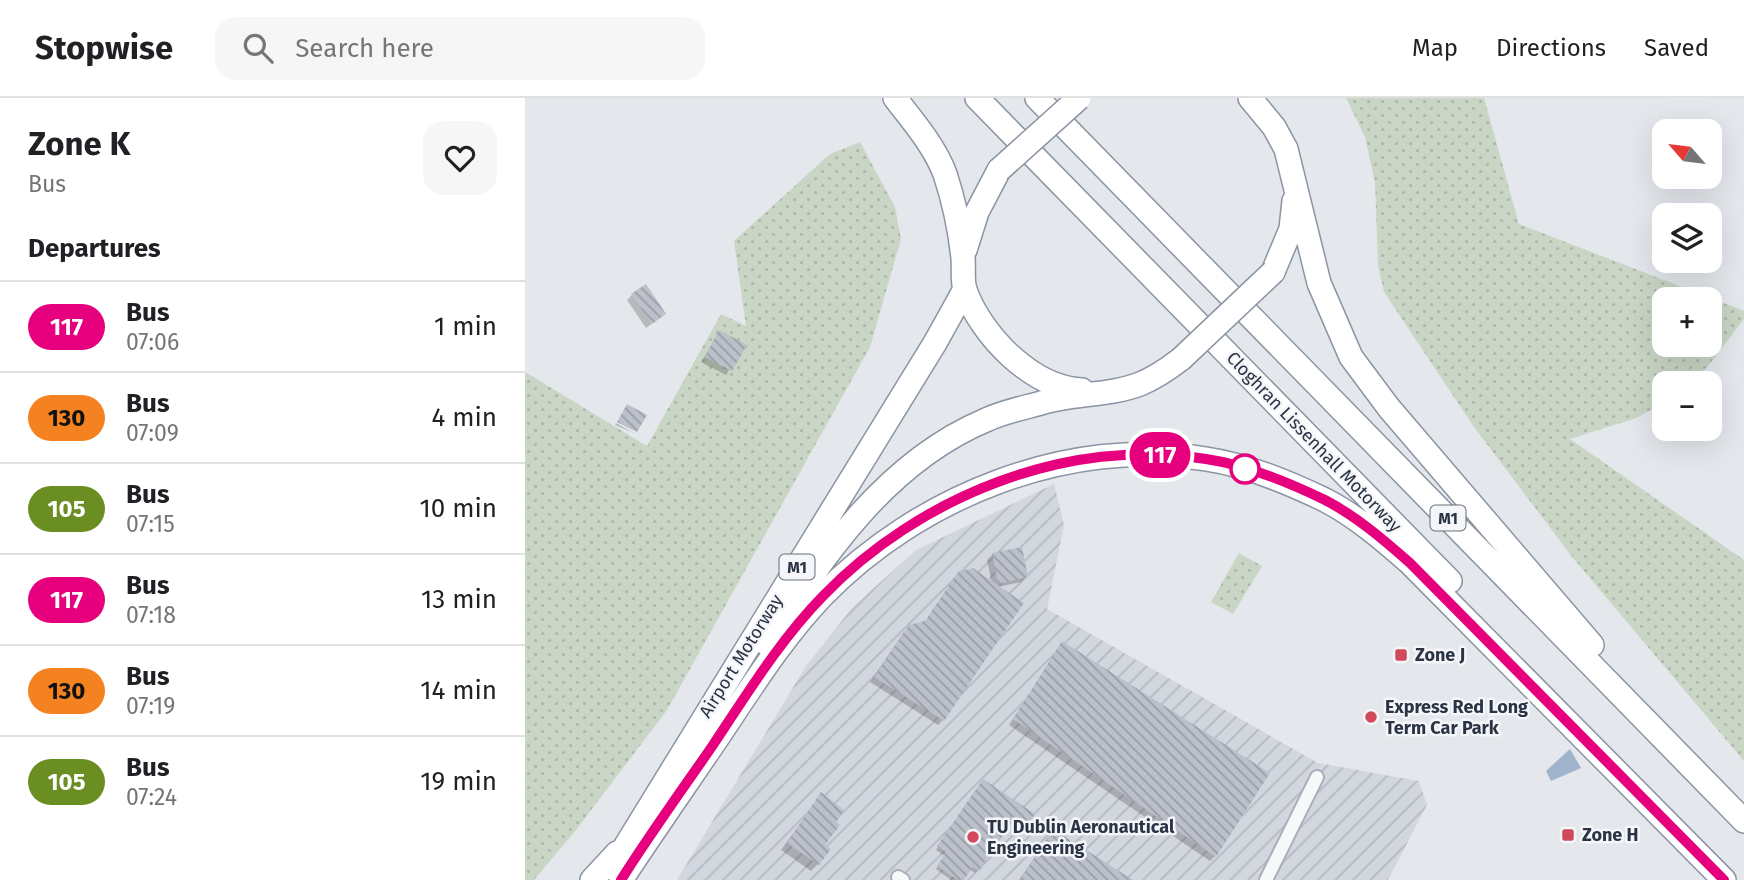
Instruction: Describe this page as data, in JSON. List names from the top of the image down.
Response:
{
  "streets": {
    "highway": ["Cloghran Lissenhall Motorway", "M1", "Airport Motorway"]
  },
  "crossings": [
    ["M1", "Airport Motorway"]
  ],
  "places": {
    "transit": ["Zone J", "Zone H"],
    "other": ["Express Red Long Term Car Park", "TU Dublin Aeronautical Engineering"]
  },
  "lines": ["bus line 117"],
  "north": "top left",
  "page": {
    "header": "Stopwise",
    "search": "Search here",
    "nav": ["Map", "Directions", "Saved"],
    "heading": [
      ["Zone K", "Bus"],
      "Departures"
    ],
    "on_map": "117",
    "map_buttons": ["+", "−"],
    "list": [
      {
        "mark": "117",
        "name": "Bus",
        "note": "07:06",
        "value": "1 min"
      },
      {
        "mark": "130",
        "name": "Bus",
        "note": "07:09",
        "value": "4 min"
      },
      {
        "mark": "105",
        "name": "Bus",
        "note": "07:15",
        "value": "10 min"
      },
      {
        "mark": "117",
        "name": "Bus",
        "note": "07:18",
        "value": "13 min"
      },
      {
        "mark": "130",
        "name": "Bus",
        "note": "07:19",
        "value": "14 min"
      },
      {
        "mark": "105",
        "name": "Bus",
        "note": "07:24",
        "value": "19 min"
      }
    ]
  }
}
